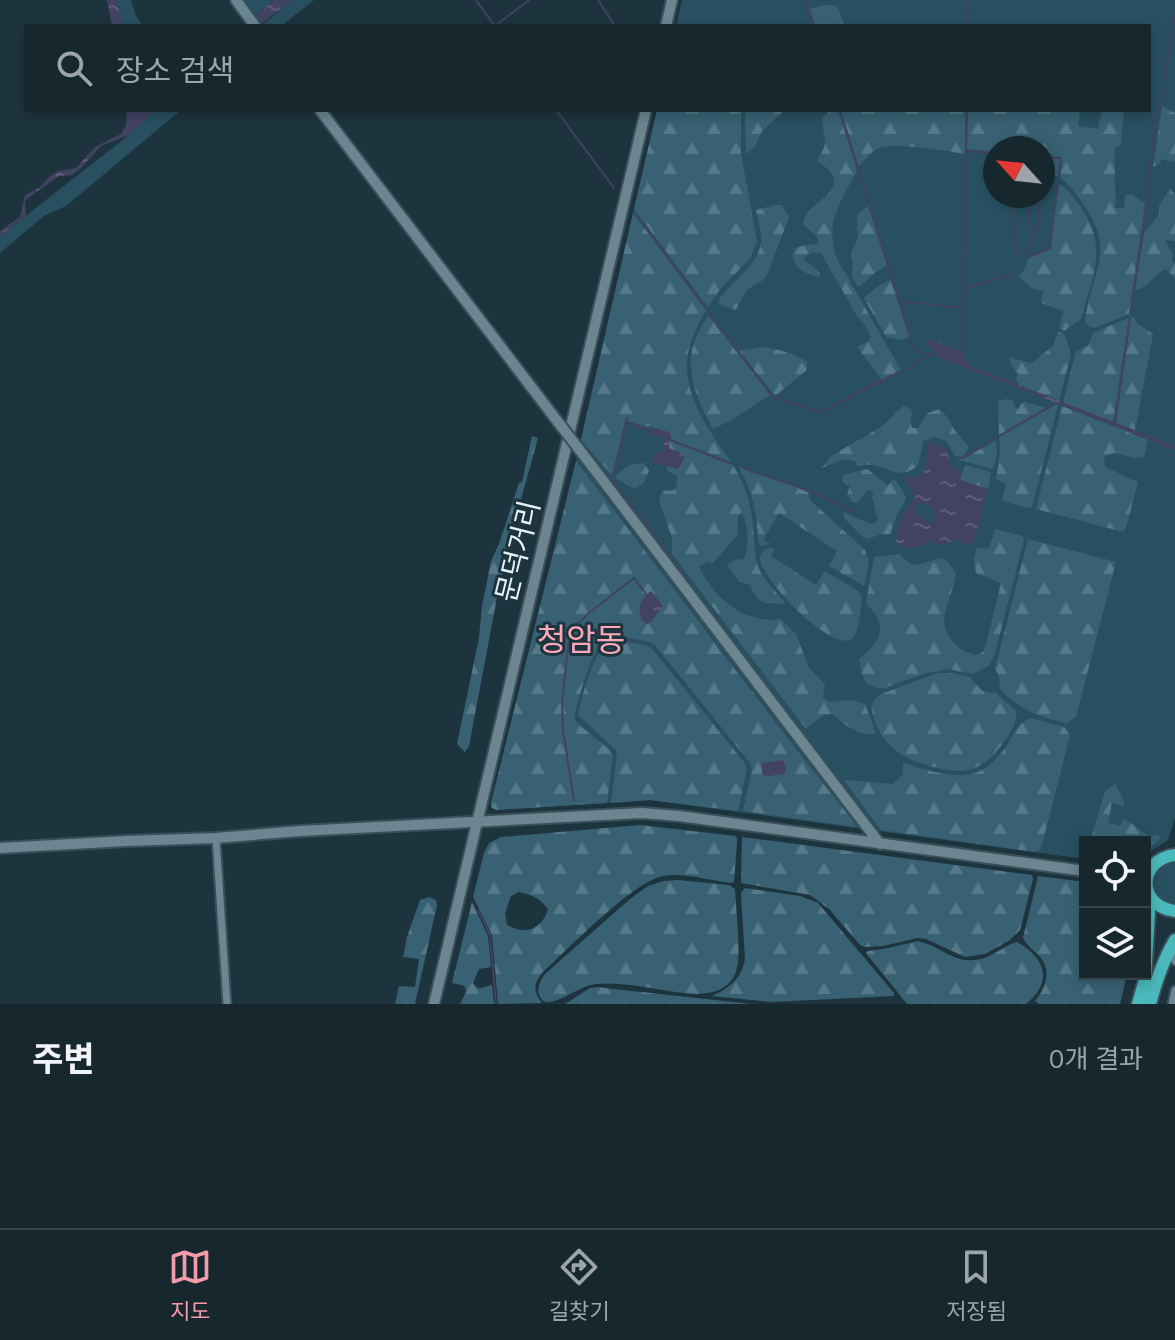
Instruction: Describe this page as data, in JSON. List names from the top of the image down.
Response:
{
  "streets": {
    "street": ["문덕거리"]
  },
  "districts": ["청암동"],
  "north": "top left",
  "page": {
    "search": "장소 검색",
    "heading": ["주변", "0개 결과"],
    "nav": ["지도", "길찾기", "저장됨"]
  }
}
